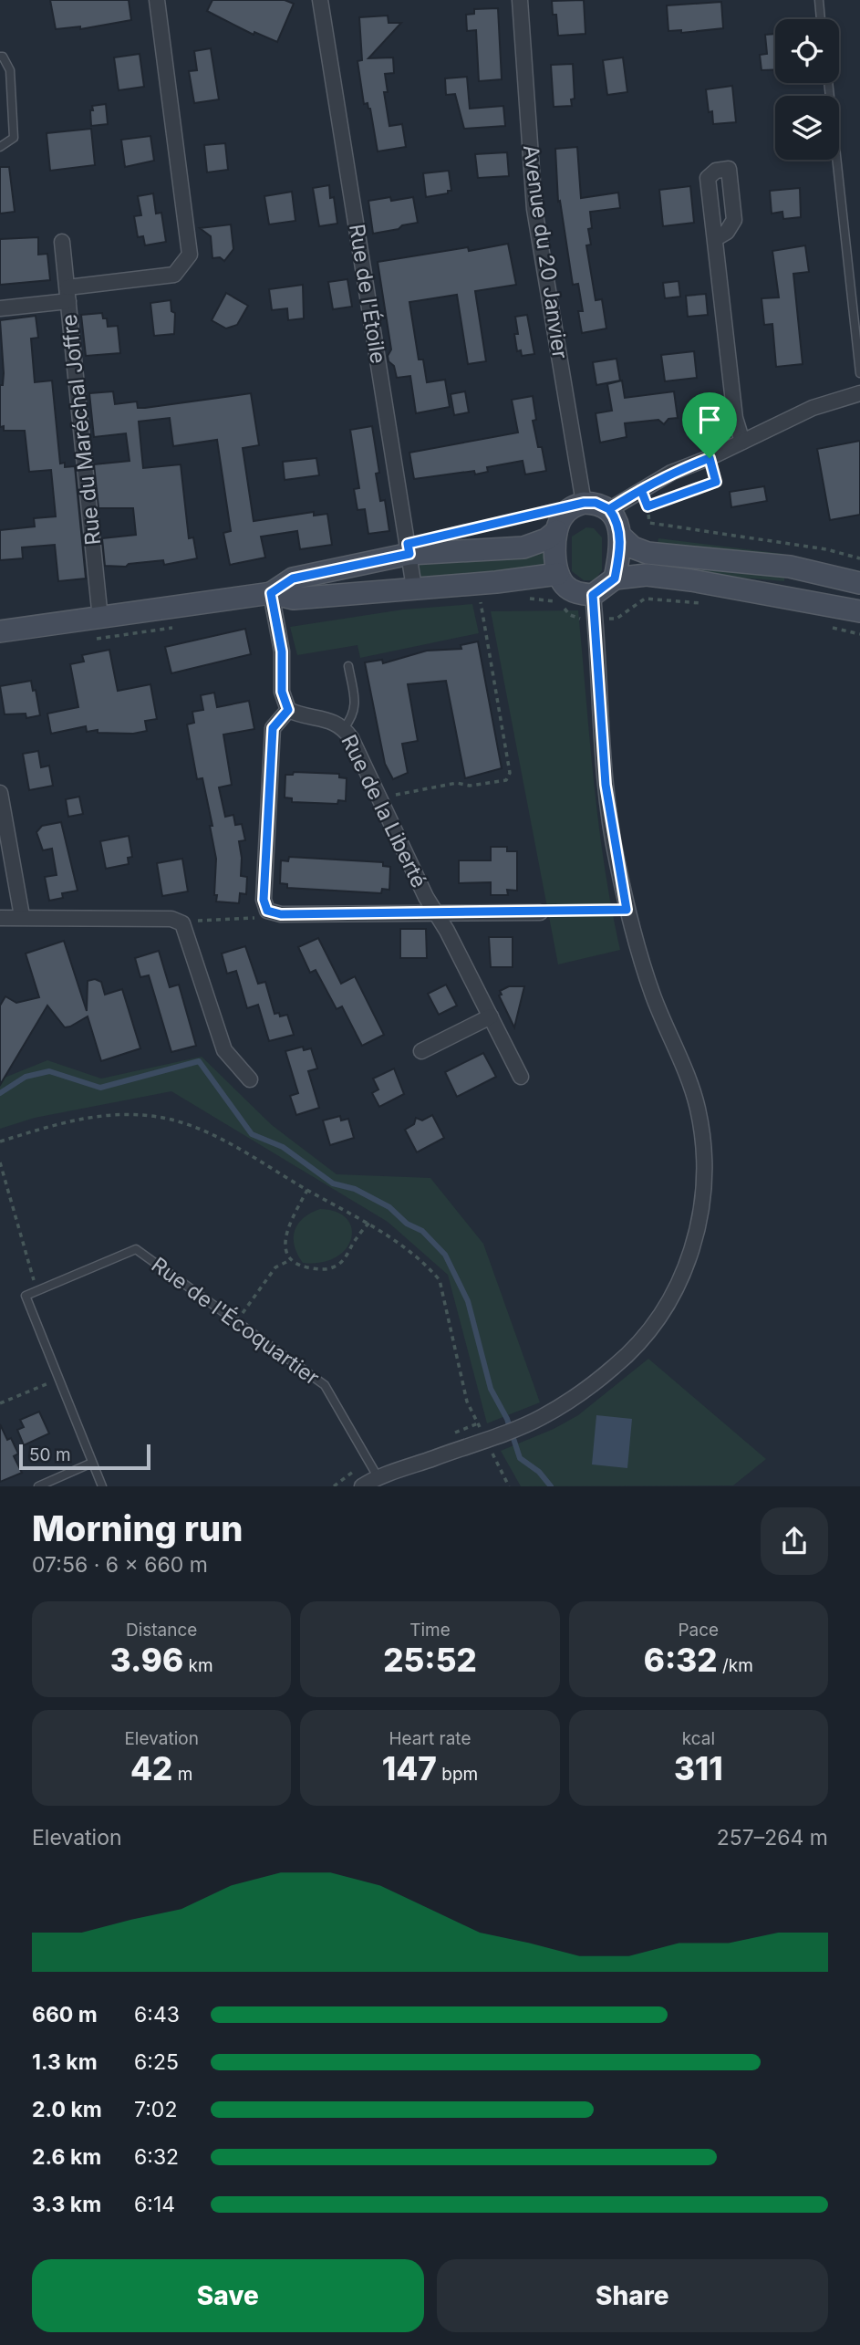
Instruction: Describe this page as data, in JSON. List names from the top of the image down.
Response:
{
  "streets": {
    "street": [
      "Avenue du 20 Janvier",
      "Rue de l'Étoile",
      "Rue du Maréchal Joffre",
      "Rue de la Liberté"
    ],
    "lane": ["Rue de l'Écoquartier"]
  },
  "scale_bar": "50 m",
  "page": {
    "scale": "50 m",
    "heading": ["Morning run", "07:56 · 6 × 660 m"],
    "stats": [
      ["Distance", "3.96 km"],
      ["Time", "25:52"],
      ["Pace", "6:32 /km"],
      ["Elevation", "42 m"],
      ["Heart rate", "147 bpm"],
      ["kcal", "311"]
    ],
    "chart": ["Elevation", "257–264 m"],
    "list": [
      {
        "name": "660 m",
        "note": "6:43"
      },
      {
        "name": "1.3 km",
        "note": "6:25"
      },
      {
        "name": "2.0 km",
        "note": "7:02"
      },
      {
        "name": "2.6 km",
        "note": "6:32"
      },
      {
        "name": "3.3 km",
        "note": "6:14"
      }
    ],
    "buttons": ["Save", "Share"]
  }
}
